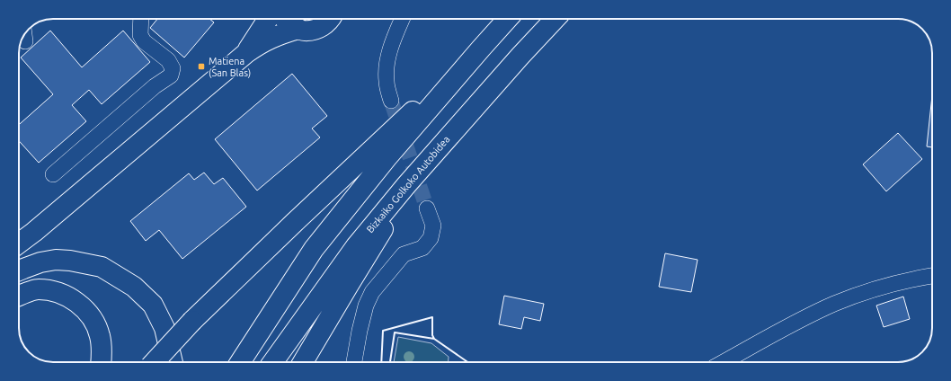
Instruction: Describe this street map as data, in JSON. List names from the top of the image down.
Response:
{
  "streets": {
    "highway": ["Bizkaiko Golkoko Autobidea"]
  },
  "places": {
    "transit": ["Matiena (San Blas)"]
  }
}
